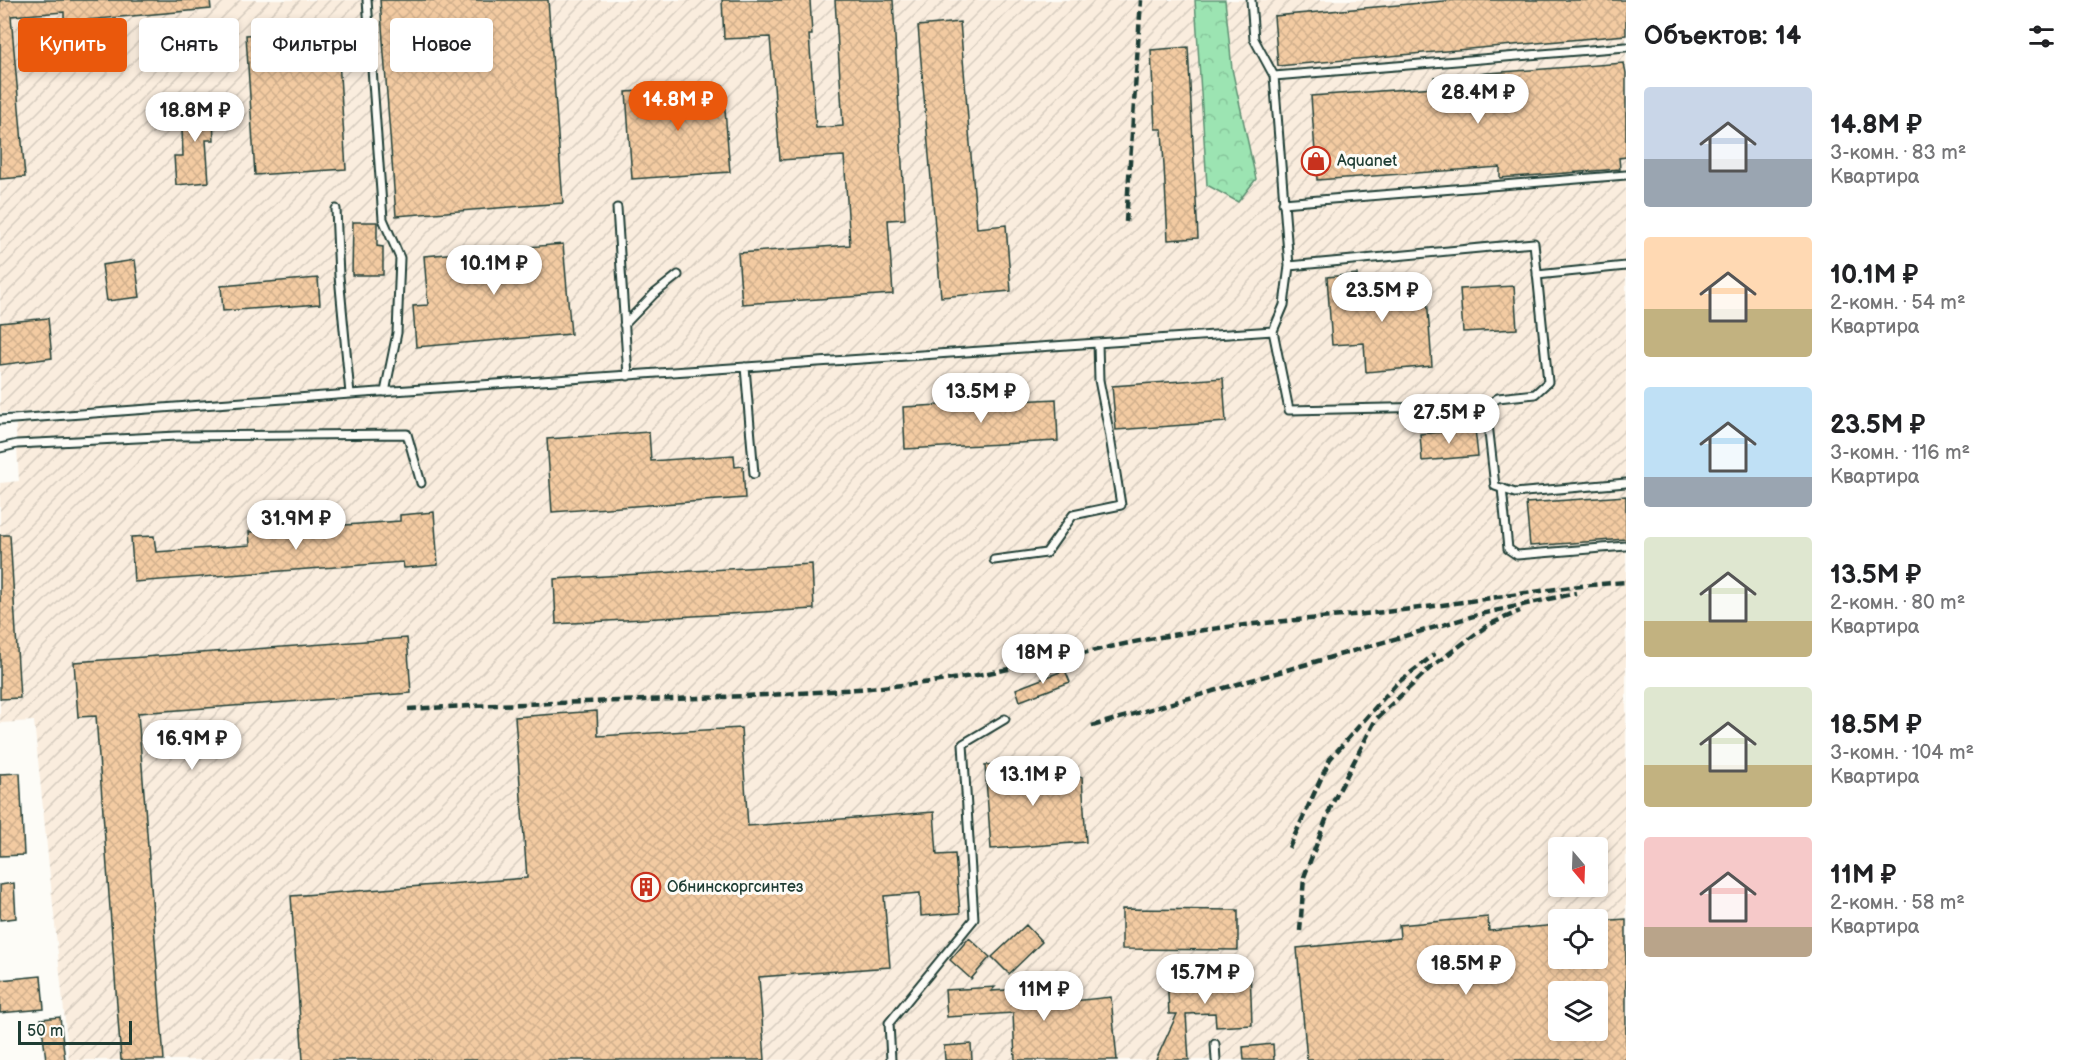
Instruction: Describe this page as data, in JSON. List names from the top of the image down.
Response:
{
  "places": {
    "shop": ["Aquanet"],
    "building": ["Обнинскоргсинтез"]
  },
  "scale_bar": "50 m",
  "north": "bottom",
  "page": {
    "heading": "Объектов: 14",
    "chip": [
      "Купить",
      "Снять",
      "Фильтры",
      "Новое"
    ],
    "list": [
      {
        "name": "14.8M ₽",
        "note": "3-комн. · 83 m² · Квартира"
      },
      {
        "name": "10.1M ₽",
        "note": "2-комн. · 54 m² · Квартира"
      },
      {
        "name": "23.5M ₽",
        "note": "3-комн. · 116 m² · Квартира"
      },
      {
        "name": "13.5M ₽",
        "note": "2-комн. · 80 m² · Квартира"
      },
      {
        "name": "18.5M ₽",
        "note": "3-комн. · 104 m² · Квартира"
      },
      {
        "name": "11M ₽",
        "note": "2-комн. · 58 m² · Квартира"
      }
    ],
    "price": [
      "28.4M ₽",
      "14.8M ₽",
      "18.8M ₽",
      "10.1M ₽",
      "23.5M ₽",
      "13.5M ₽",
      "27.5M ₽",
      "31.9M ₽",
      "18M ₽",
      "16.9M ₽",
      "13.1M ₽",
      "18.5M ₽",
      "15.7M ₽",
      "11M ₽"
    ],
    "scale": "50 m"
  }
}
